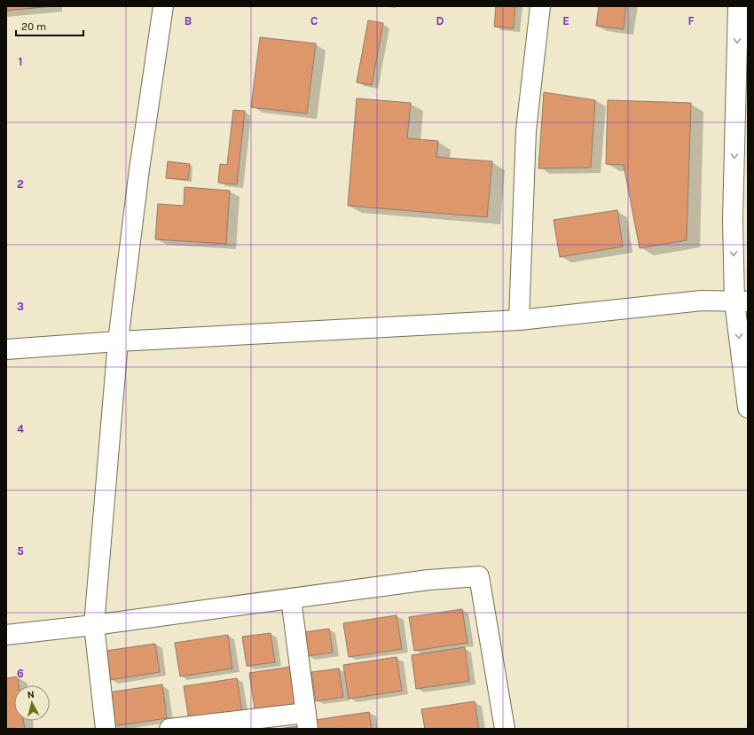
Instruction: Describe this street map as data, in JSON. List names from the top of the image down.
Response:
{
  "scale_bar": "20 m",
  "north": "top",
  "grid": {
    "columns": [
      "B",
      "C",
      "D",
      "E",
      "F"
    ],
    "rows": [
      "1",
      "2",
      "3",
      "4",
      "5",
      "6"
    ]
  }
}
